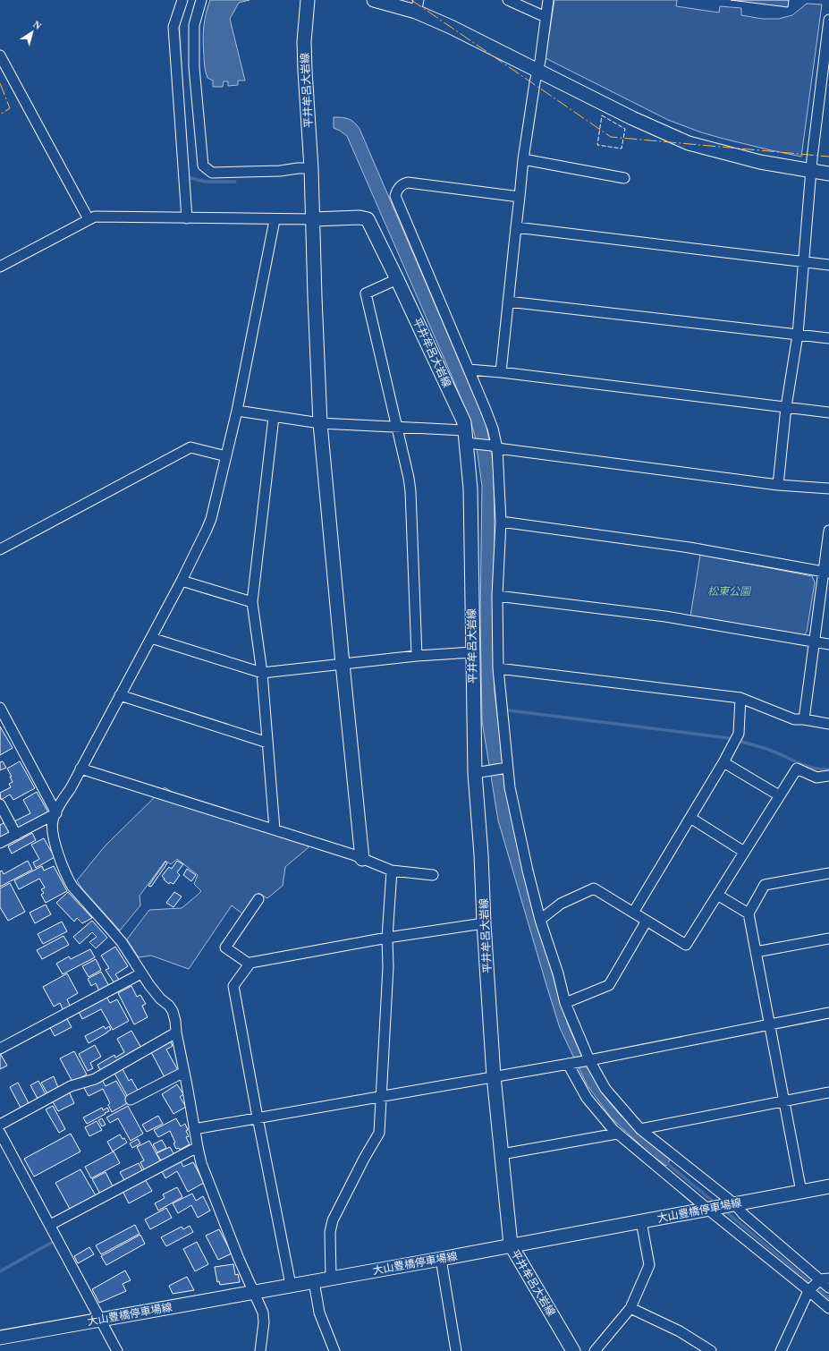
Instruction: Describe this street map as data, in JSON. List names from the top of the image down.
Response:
{
  "streets": {
    "main road": ["平井牟呂大岩線", "大山豊橋停車場線"]
  },
  "crossings": [
    ["平井牟呂大岩線", "大山豊橋停車場線"]
  ],
  "parks": ["松東公園"],
  "north": "top right"
}
